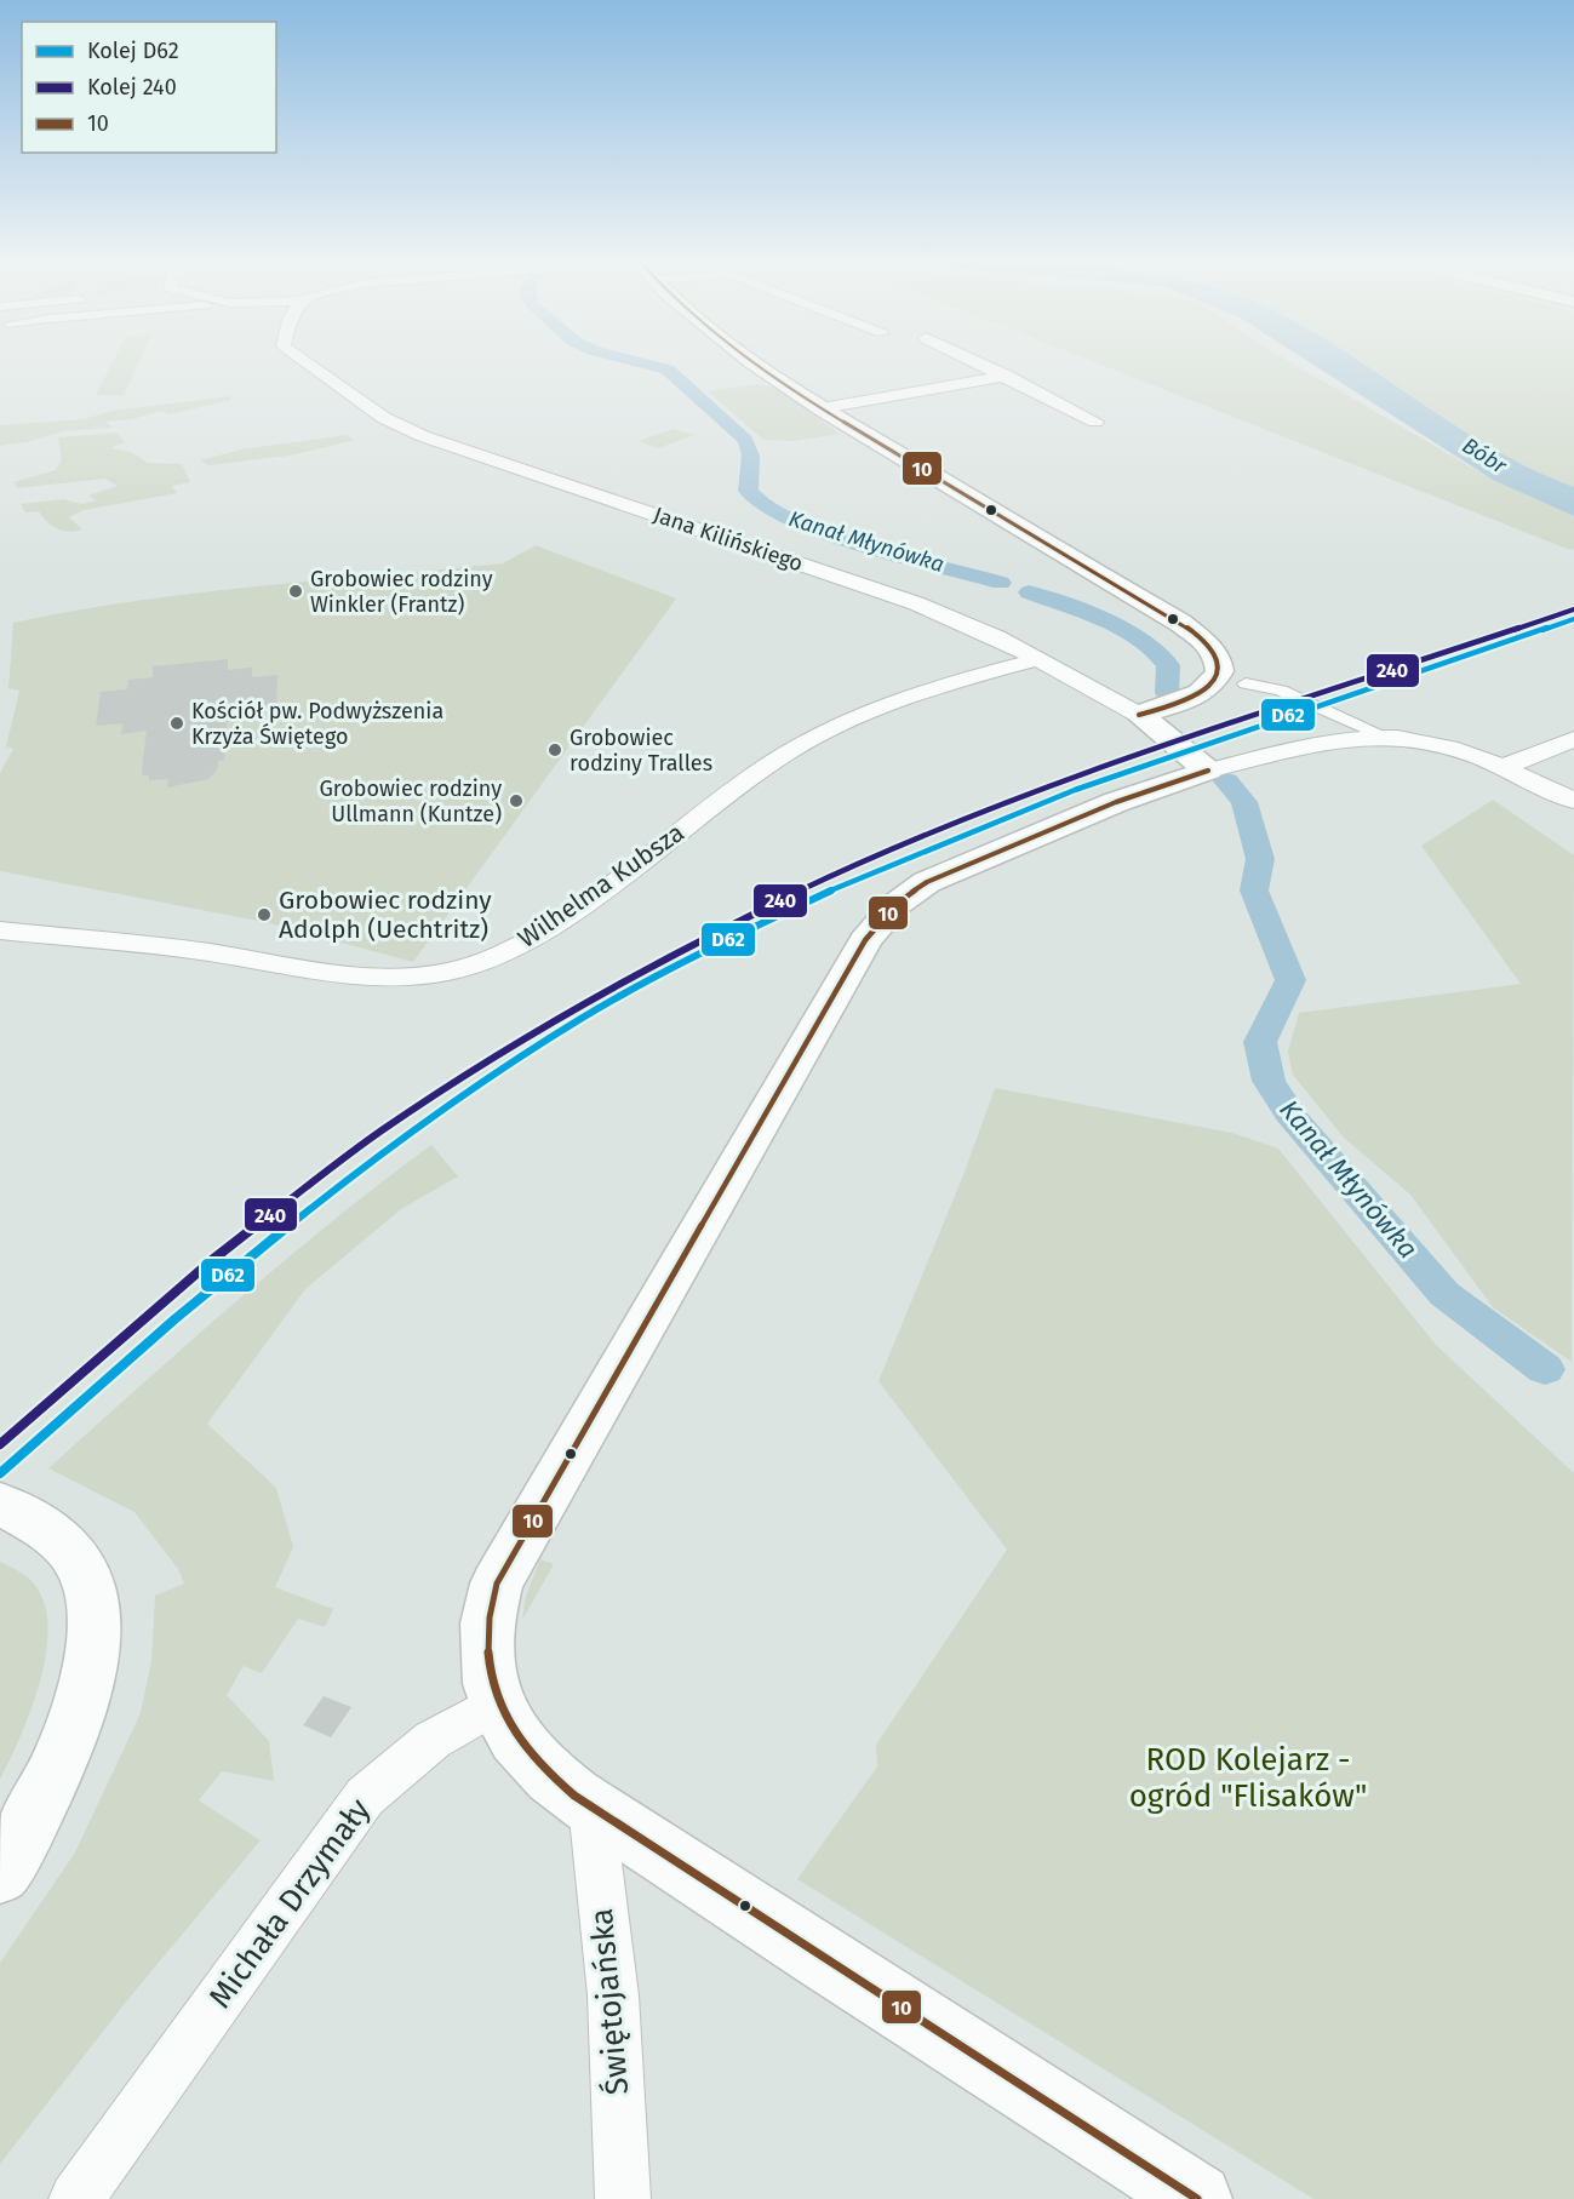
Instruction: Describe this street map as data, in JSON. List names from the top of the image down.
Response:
{
  "streets": {
    "street": [
      "Jana Kilińskiego",
      "Wilhelma Kubsza",
      "Michała Drzymały",
      "Świętojańska"
    ]
  },
  "crossings": [
    ["Jana Kilińskiego", "Wilhelma Kubsza"]
  ],
  "water": ["Bóbr", "Kanał Młynówka"],
  "parks": ["ROD Kolejarz - ogród \"Flisaków\""],
  "places": [
    "Grobowiec rodziny Winkler (Frantz)",
    "Kościół pw. Podwyższenia Krzyża Świętego",
    "Grobowiec rodziny Tralles",
    "Grobowiec rodziny Ullmann (Kuntze)",
    "Grobowiec rodziny Adolph (Uechtritz)"
  ],
  "lines": ["transit line 10", "rail line 240", "rail line D62"],
  "legend": ["Kolej D62", "Kolej 240", "10"]
}
